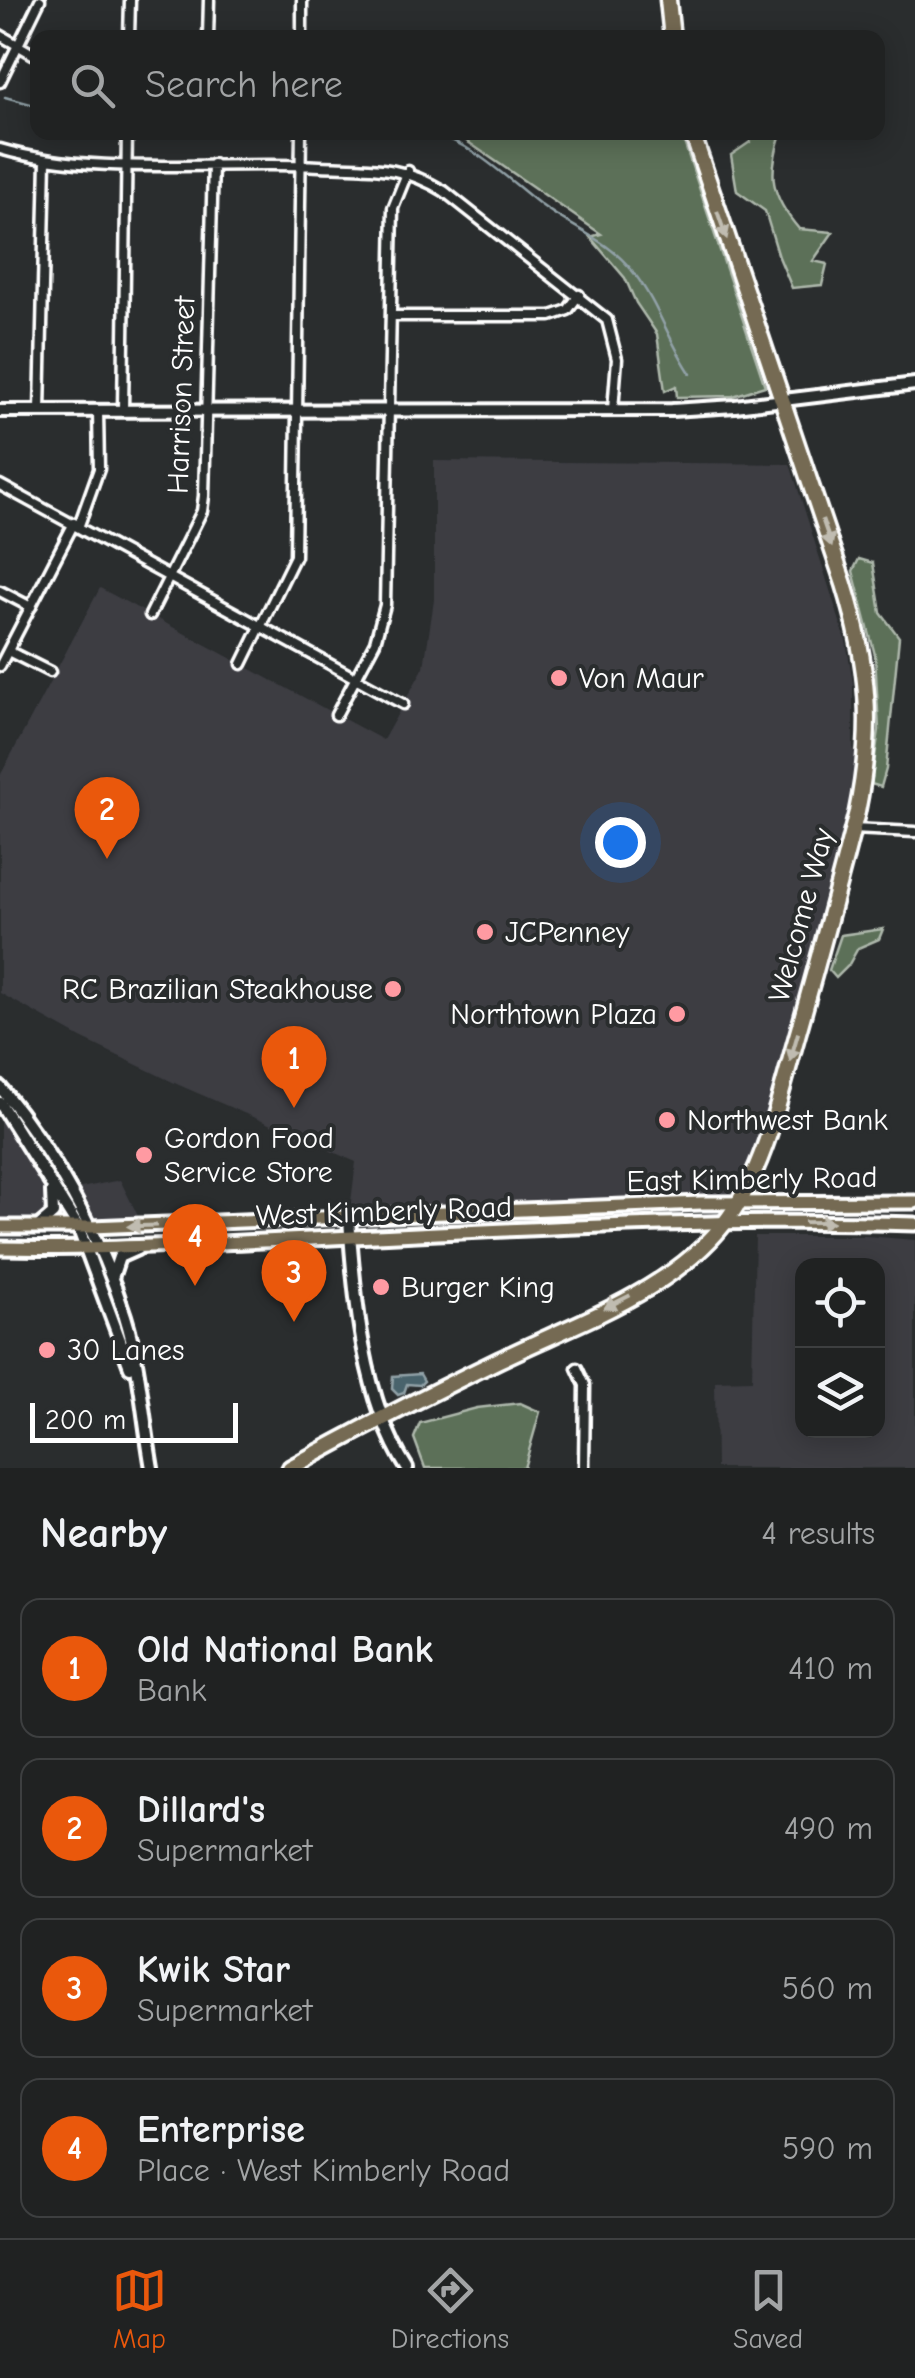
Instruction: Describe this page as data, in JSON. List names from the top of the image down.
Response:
{
  "streets": {
    "highway": ["Welcome Way"],
    "main road": ["East Kimberly Road", "West Kimberly Road"],
    "street": ["Harrison Street"]
  },
  "crossings": [
    ["Welcome Way", "East Kimberly Road"],
    ["East Kimberly Road", "West Kimberly Road"]
  ],
  "one_way": ["Welcome Way"],
  "places": [
    "Von Maur",
    "JCPenney",
    "RC Brazilian Steakhouse",
    "Northtown Plaza",
    "Northwest Bank",
    "Gordon Food Service Store",
    "Burger King",
    "30 Lanes"
  ],
  "scale_bar": "200 m",
  "page": {
    "search": "Search here",
    "pins": [
      "2",
      "1",
      "4",
      "3"
    ],
    "scale": "200 m",
    "heading": ["Nearby", "4 results"],
    "list": [
      {
        "mark": "1",
        "name": "Old National Bank",
        "note": "Bank",
        "value": "410 m"
      },
      {
        "mark": "2",
        "name": "Dillard's",
        "note": "Supermarket",
        "value": "490 m"
      },
      {
        "mark": "3",
        "name": "Kwik Star",
        "note": "Supermarket",
        "value": "560 m"
      },
      {
        "mark": "4",
        "name": "Enterprise",
        "note": "Place · West Kimberly Road",
        "value": "590 m"
      }
    ],
    "nav": ["Map", "Directions", "Saved"]
  }
}
